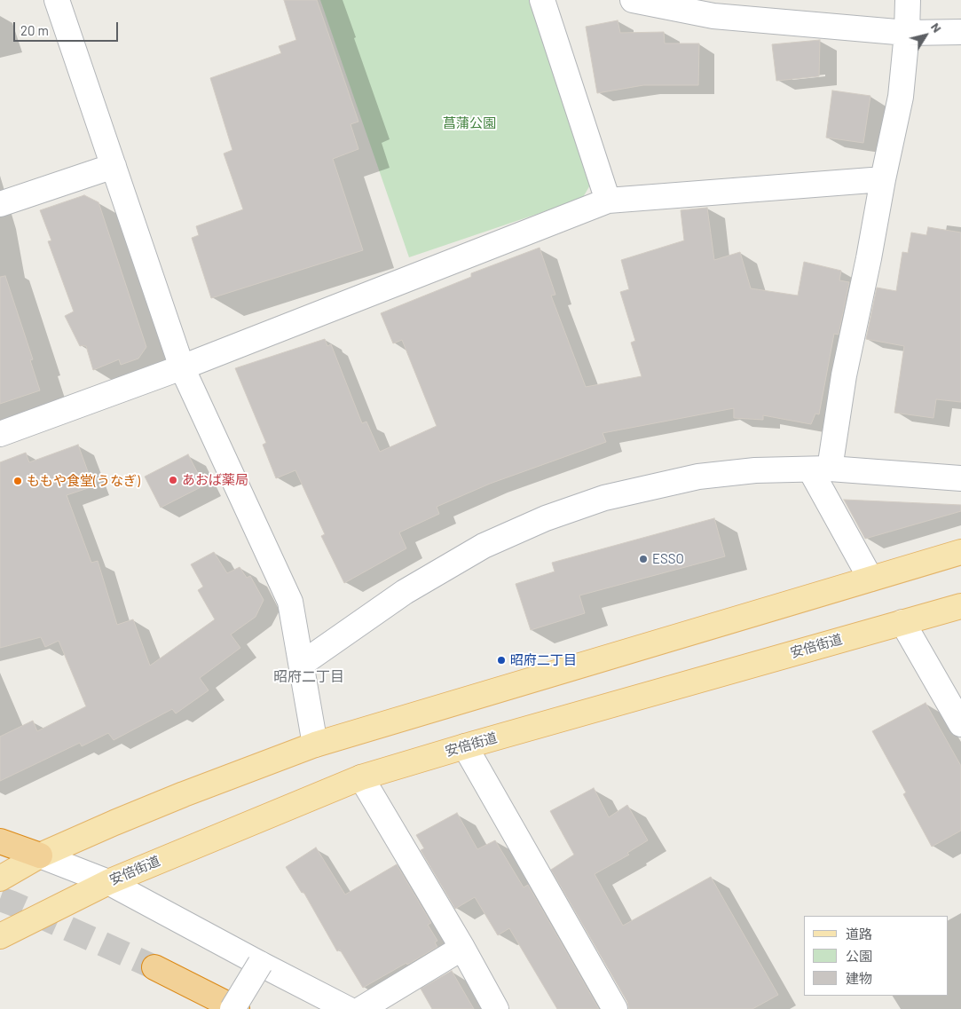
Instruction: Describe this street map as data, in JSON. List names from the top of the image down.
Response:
{
  "streets": {
    "main road": ["安倍街道"]
  },
  "districts": ["昭府二丁目"],
  "parks": ["菖蒲公園"],
  "places": [
    "あおば薬局",
    "ももや食堂(うなぎ)",
    "ESSO",
    "昭府二丁目"
  ],
  "legend": ["道路", "公園", "建物"],
  "scale_bar": "20 m",
  "north": "top right"
}
